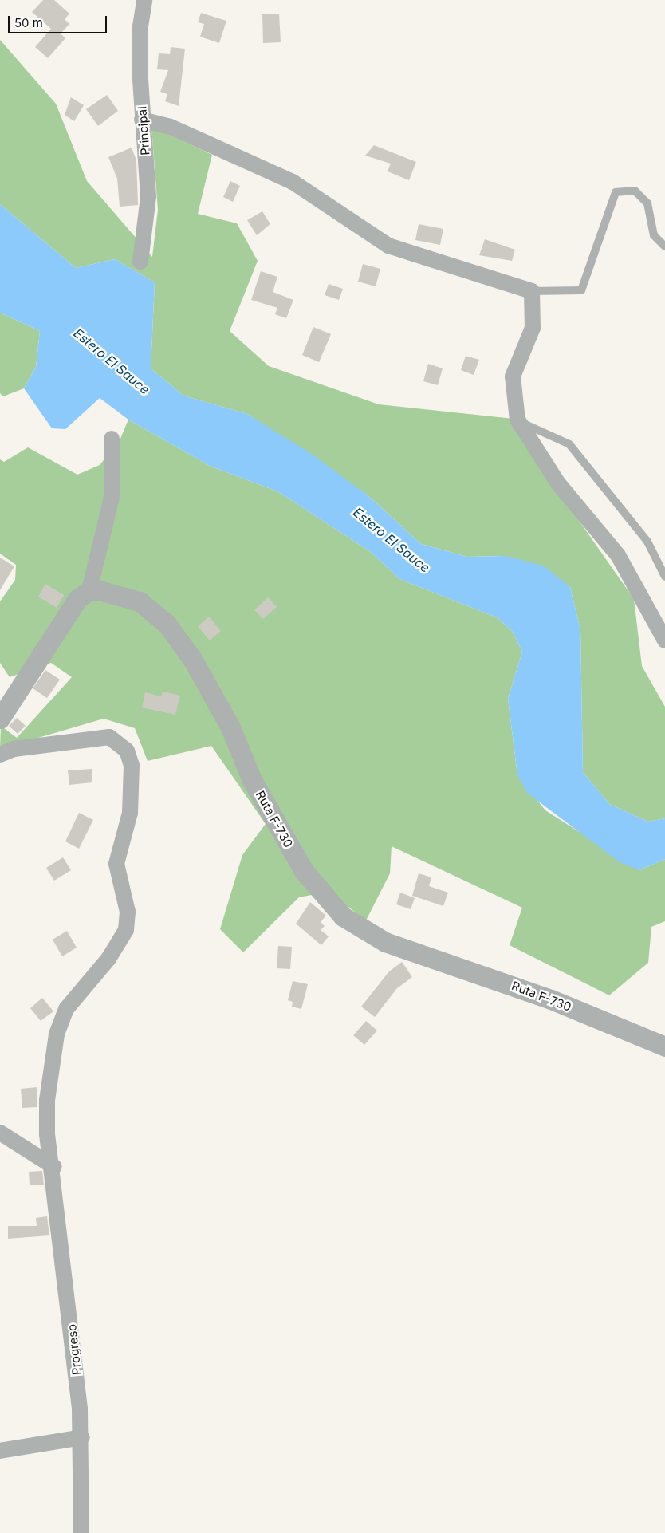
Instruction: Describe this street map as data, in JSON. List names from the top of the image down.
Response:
{
  "streets": {
    "street": ["Principal", "Ruta F-730", "Progreso"]
  },
  "water": ["Estero El Sauce"],
  "scale_bar": "50 m"
}
